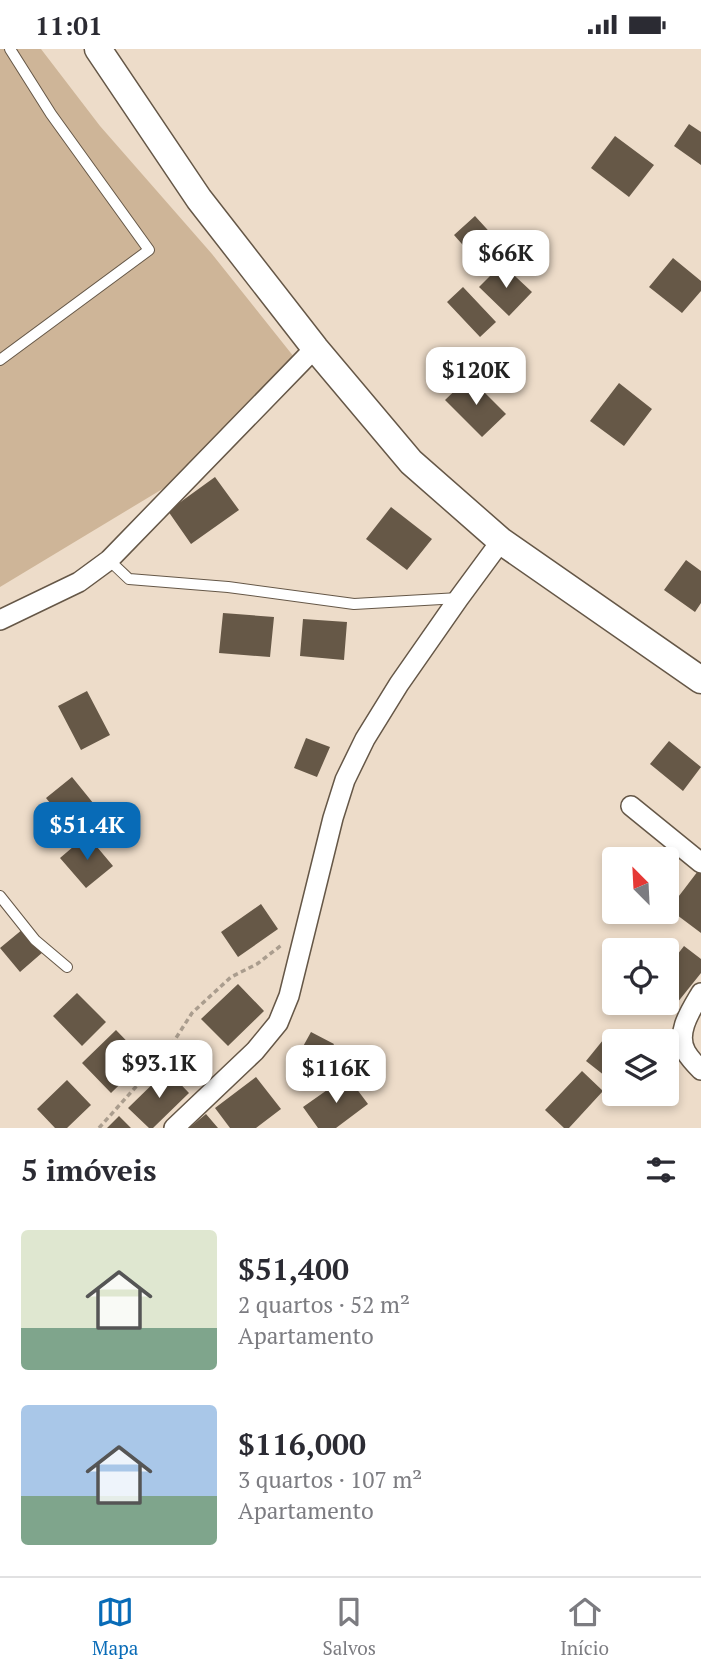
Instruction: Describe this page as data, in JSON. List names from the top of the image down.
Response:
{
  "north": "top left",
  "page": {
    "status": "11:01",
    "price": [
      "$66K",
      "$120K",
      "$51.4K",
      "$93.1K",
      "$116K"
    ],
    "heading": "5 imóveis",
    "list": [
      {
        "name": "$51,400",
        "note": "2 quartos · 52 m² · Apartamento"
      },
      {
        "name": "$116,000",
        "note": "3 quartos · 107 m² · Apartamento"
      }
    ],
    "tabs": ["Mapa", "Salvos", "Início"]
  }
}
